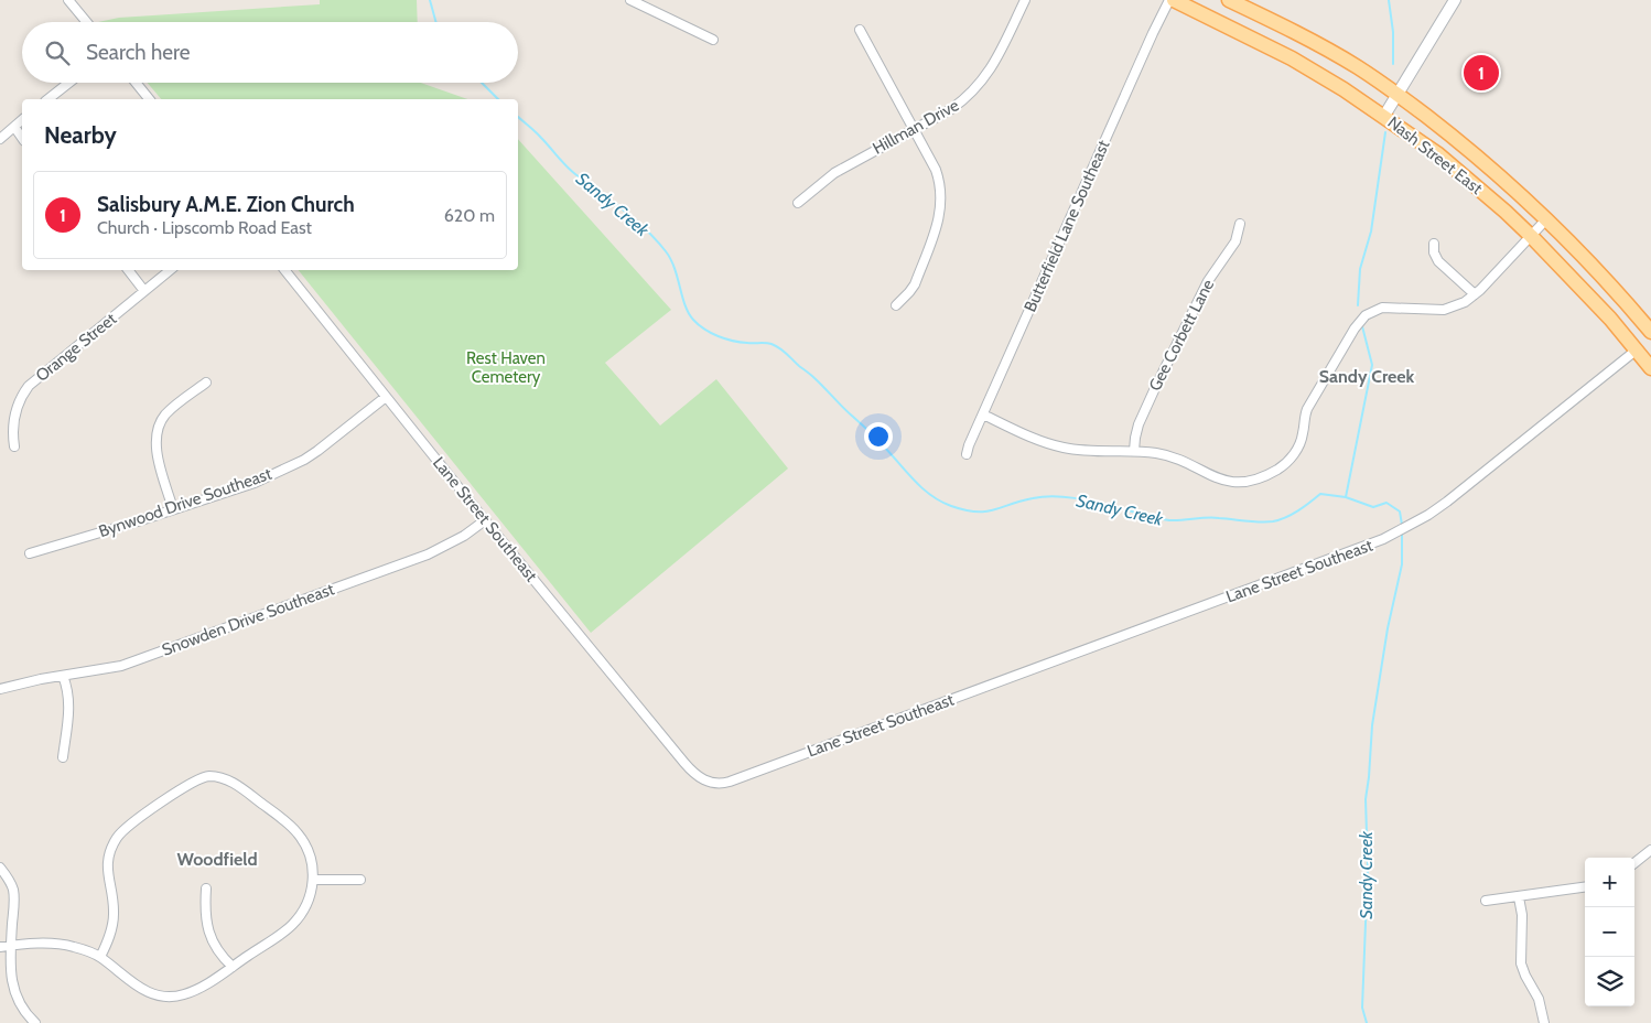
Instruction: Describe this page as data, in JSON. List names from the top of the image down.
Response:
{
  "streets": {
    "main road": ["Nash Street East"],
    "street": [
      "Hillman Drive",
      "Butterfield Lane Southeast",
      "Gee Corbett Lane",
      "Orange Street",
      "Bynwood Drive Southeast",
      "Lane Street Southeast",
      "Snowden Drive Southeast"
    ]
  },
  "crossings": [
    ["Nash Street East", "Lane Street Southeast"],
    ["Bynwood Drive Southeast", "Lane Street Southeast"],
    ["Lane Street Southeast", "Snowden Drive Southeast"]
  ],
  "districts": ["Sandy Creek", "Woodfield"],
  "water": ["Sandy Creek"],
  "parks": ["Rest Haven Cemetery"],
  "page": {
    "search": "Search here",
    "pins": "1",
    "heading": "Nearby",
    "list": [
      {
        "mark": "1",
        "name": "Salisbury A.M.E. Zion Church",
        "note": "Church · Lipscomb Road East",
        "value": "620 m"
      }
    ],
    "map_buttons": ["+", "−"]
  }
}
